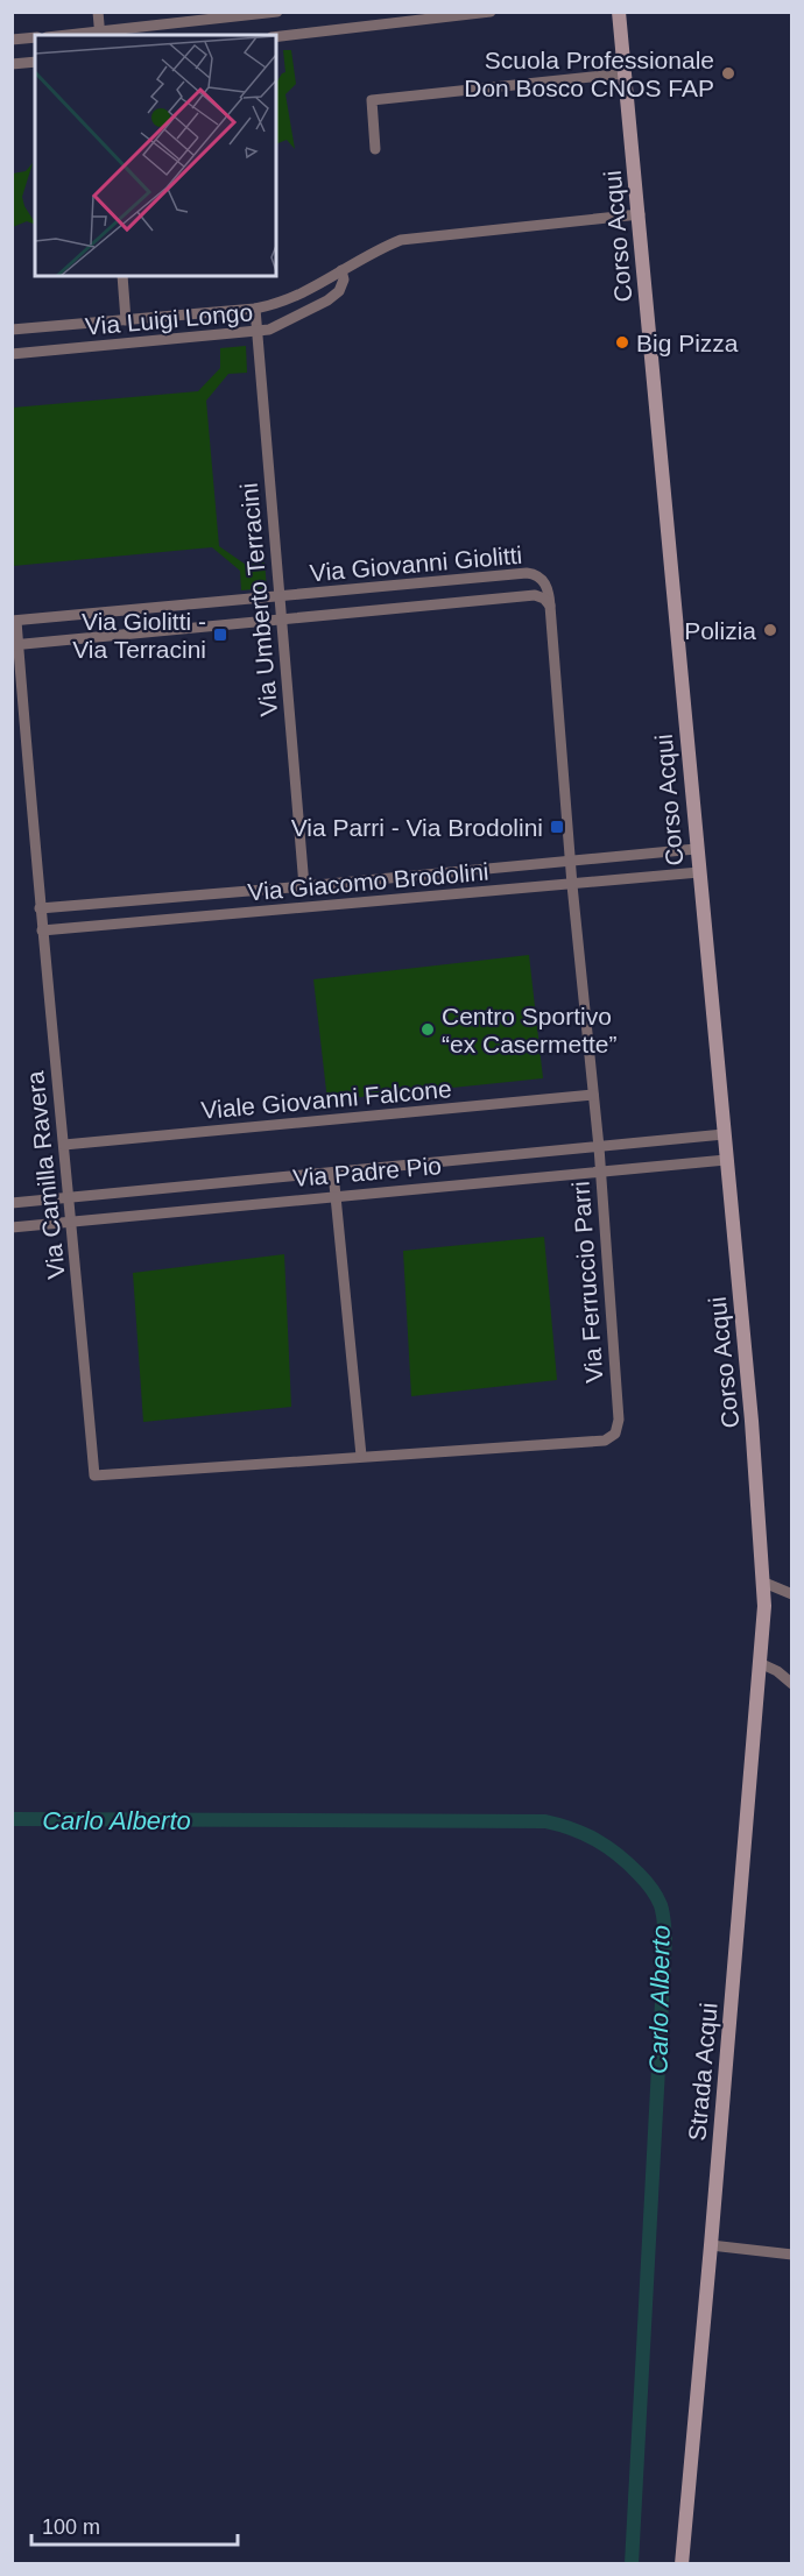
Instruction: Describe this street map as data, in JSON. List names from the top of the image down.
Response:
{
  "streets": {
    "street": [
      "Corso Acqui",
      "Via Luigi Longo",
      "Via Giovanni Giolitti",
      "Via Umberto Terracini",
      "Via Giacomo Brodolini",
      "Viale Giovanni Falcone",
      "Via Padre Pio",
      "Via Camilla Ravera",
      "Via Ferruccio Parri",
      "Strada Acqui"
    ]
  },
  "crossings": [
    ["Corso Acqui", "Via Luigi Longo"],
    ["Corso Acqui", "Via Giacomo Brodolini"],
    ["Corso Acqui", "Via Padre Pio"],
    ["Corso Acqui", "Strada Acqui"],
    ["Via Luigi Longo", "Via Umberto Terracini"],
    ["Via Giovanni Giolitti", "Via Umberto Terracini"],
    ["Via Giovanni Giolitti", "Via Camilla Ravera"],
    ["Via Giovanni Giolitti", "Via Ferruccio Parri"],
    ["Via Umberto Terracini", "Via Giacomo Brodolini"],
    ["Via Giacomo Brodolini", "Via Camilla Ravera"],
    ["Via Giacomo Brodolini", "Via Ferruccio Parri"],
    ["Viale Giovanni Falcone", "Via Camilla Ravera"],
    ["Viale Giovanni Falcone", "Via Ferruccio Parri"],
    ["Via Padre Pio", "Via Camilla Ravera"],
    ["Via Padre Pio", "Via Ferruccio Parri"],
    ["Via Camilla Ravera", "Via Ferruccio Parri"]
  ],
  "water": ["Carlo Alberto"],
  "places": {
    "other": [
      "Scuola Professionale Don Bosco CNOS FAP",
      "Big Pizza",
      "Polizia",
      "Centro Sportivo “ex Casermette”"
    ],
    "transit": ["Via Giolitti - Via Terracini", "Via Parri - Via Brodolini"]
  },
  "scale_bar": "100 m"
}
